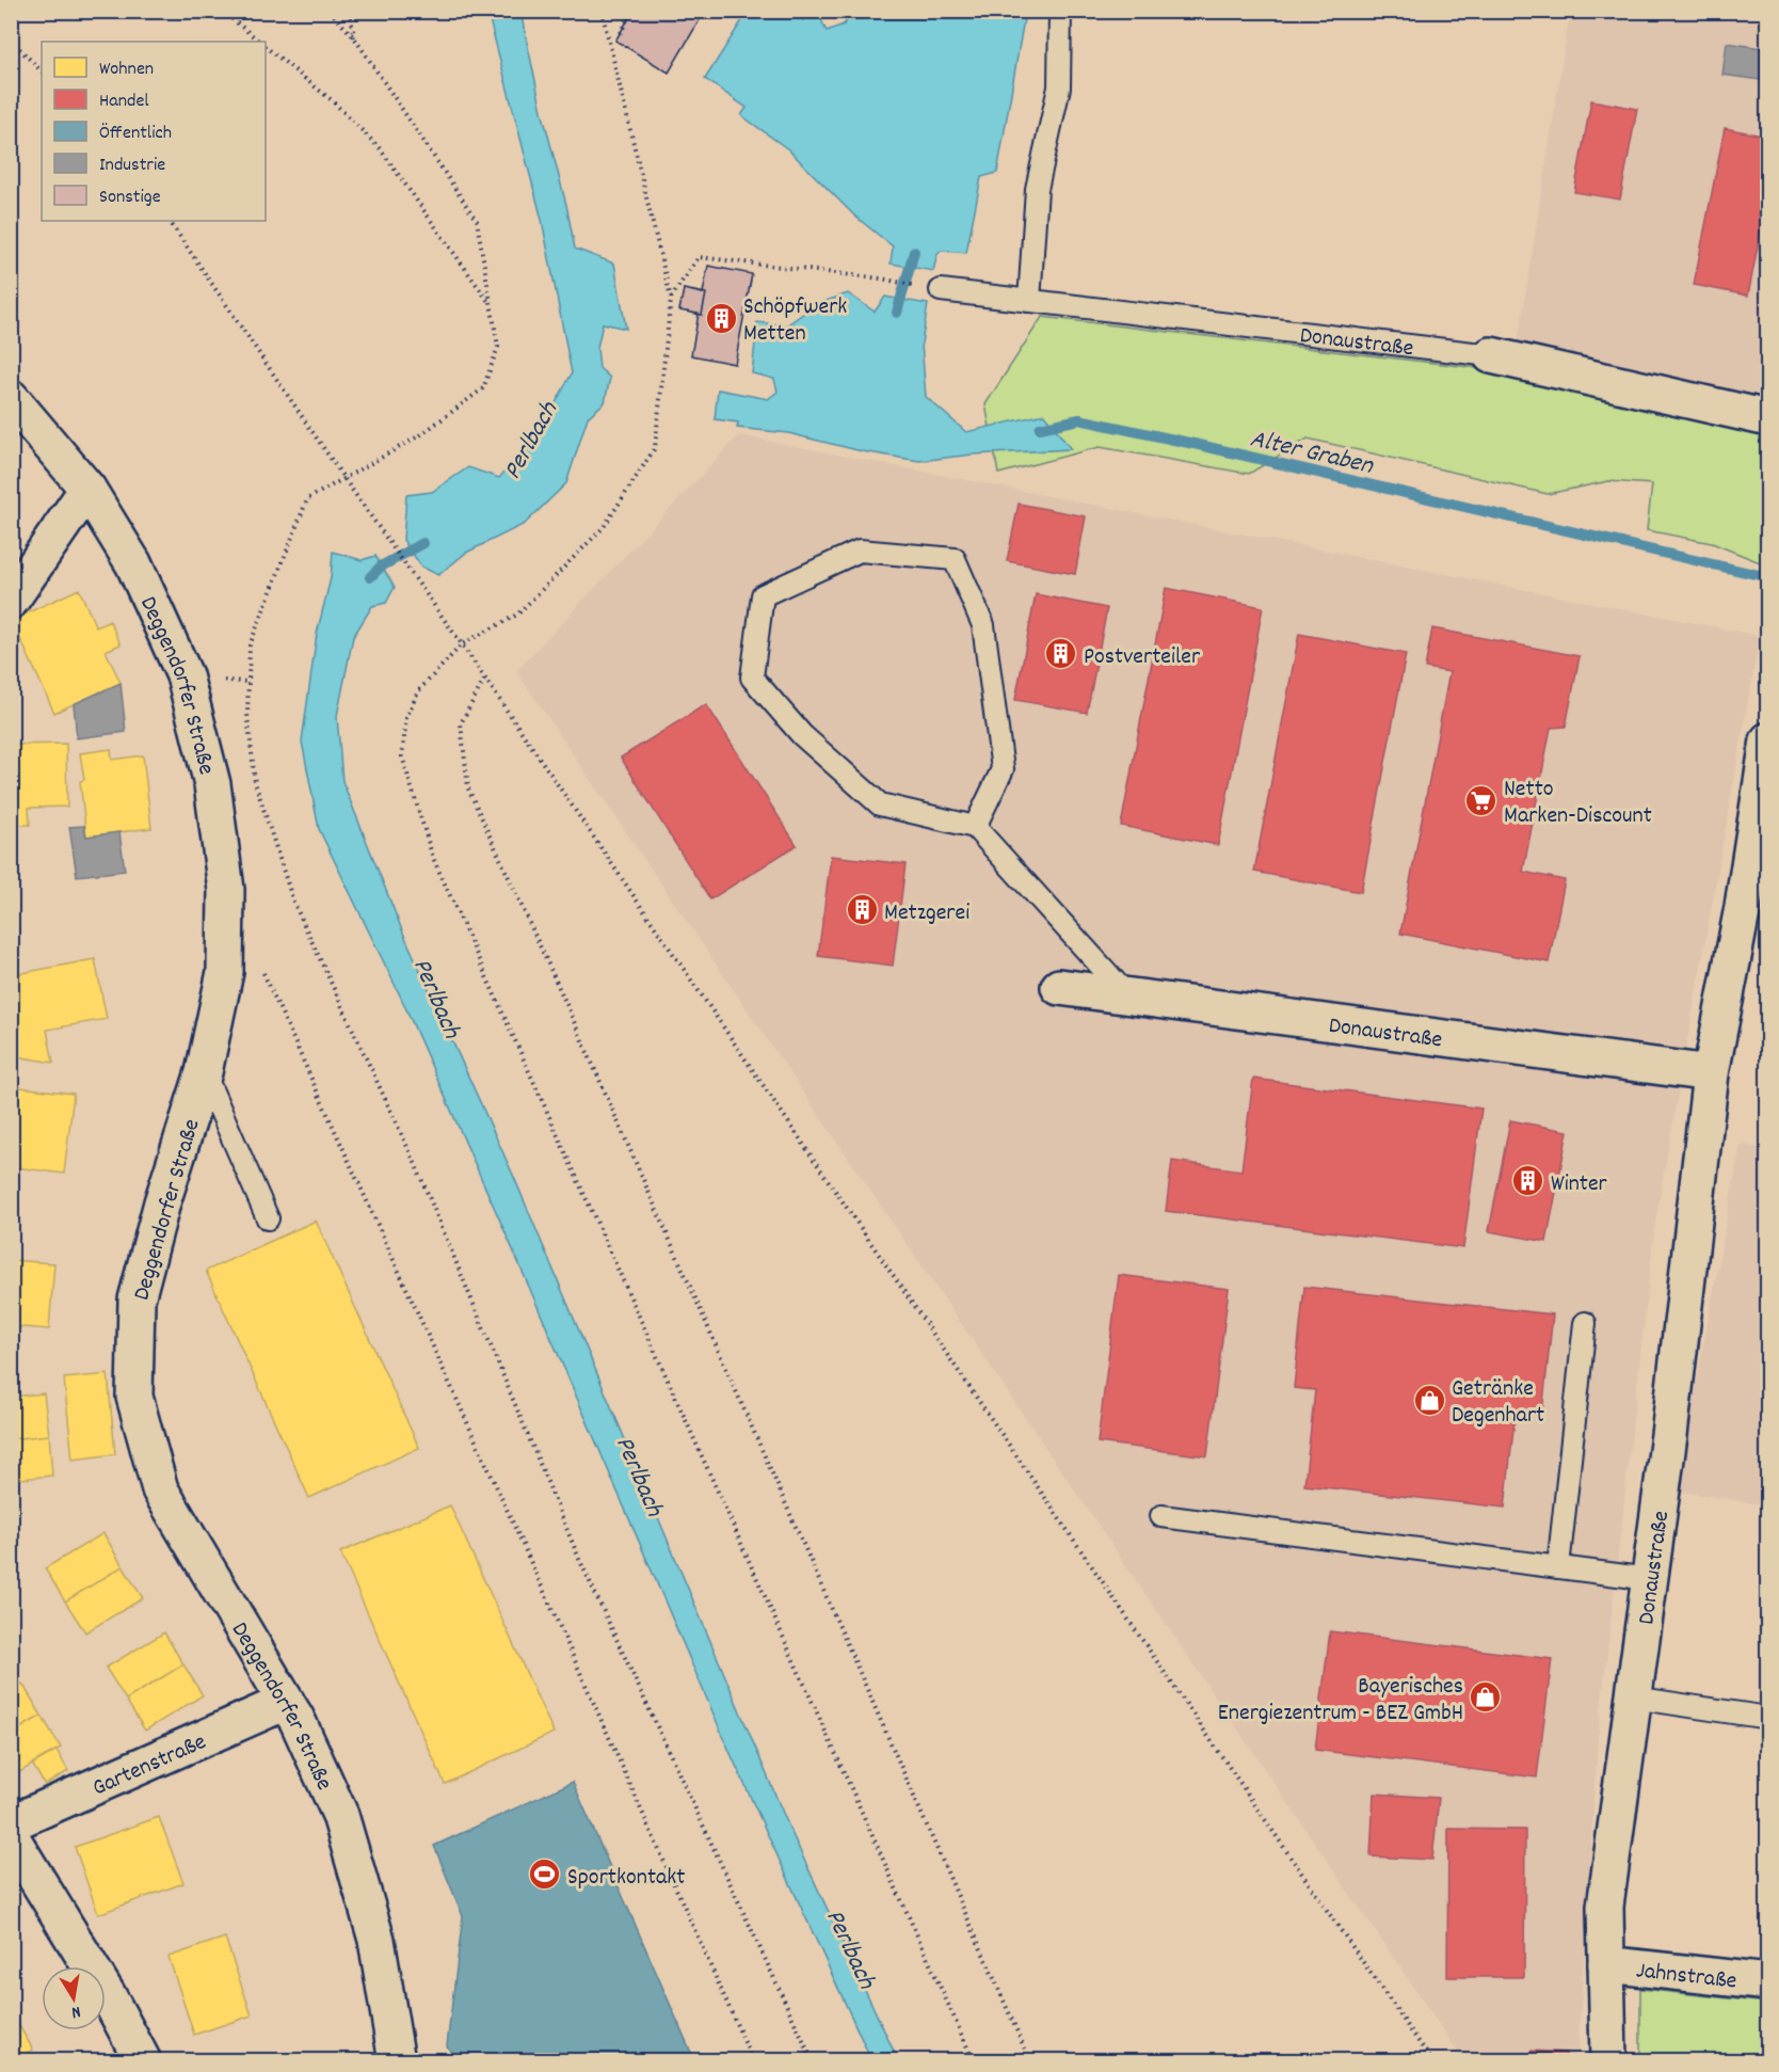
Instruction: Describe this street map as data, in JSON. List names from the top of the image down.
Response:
{
  "streets": {
    "street": [
      "Donaustraße",
      "Deggendorfer Straße",
      "Gartenstraße",
      "Jahnstraße"
    ]
  },
  "crossings": [
    ["Donaustraße", "Jahnstraße"],
    ["Deggendorfer Straße", "Gartenstraße"]
  ],
  "water": ["Perlbach", "Alter Graben"],
  "places": {
    "building": [
      "Schöpfwerk Metten",
      "Postverteiler",
      "Metzgerei",
      "Winter"
    ],
    "supermarket": ["Netto Marken-Discount"],
    "shop": ["Getränke Degenhart", "Bayerisches Energiezentrum - BEZ GmbH"],
    "sports": ["Sportkontakt"]
  },
  "legend": [
    "Wohnen",
    "Handel",
    "Öffentlich",
    "Industrie",
    "Sonstige"
  ],
  "north": "bottom"
}
